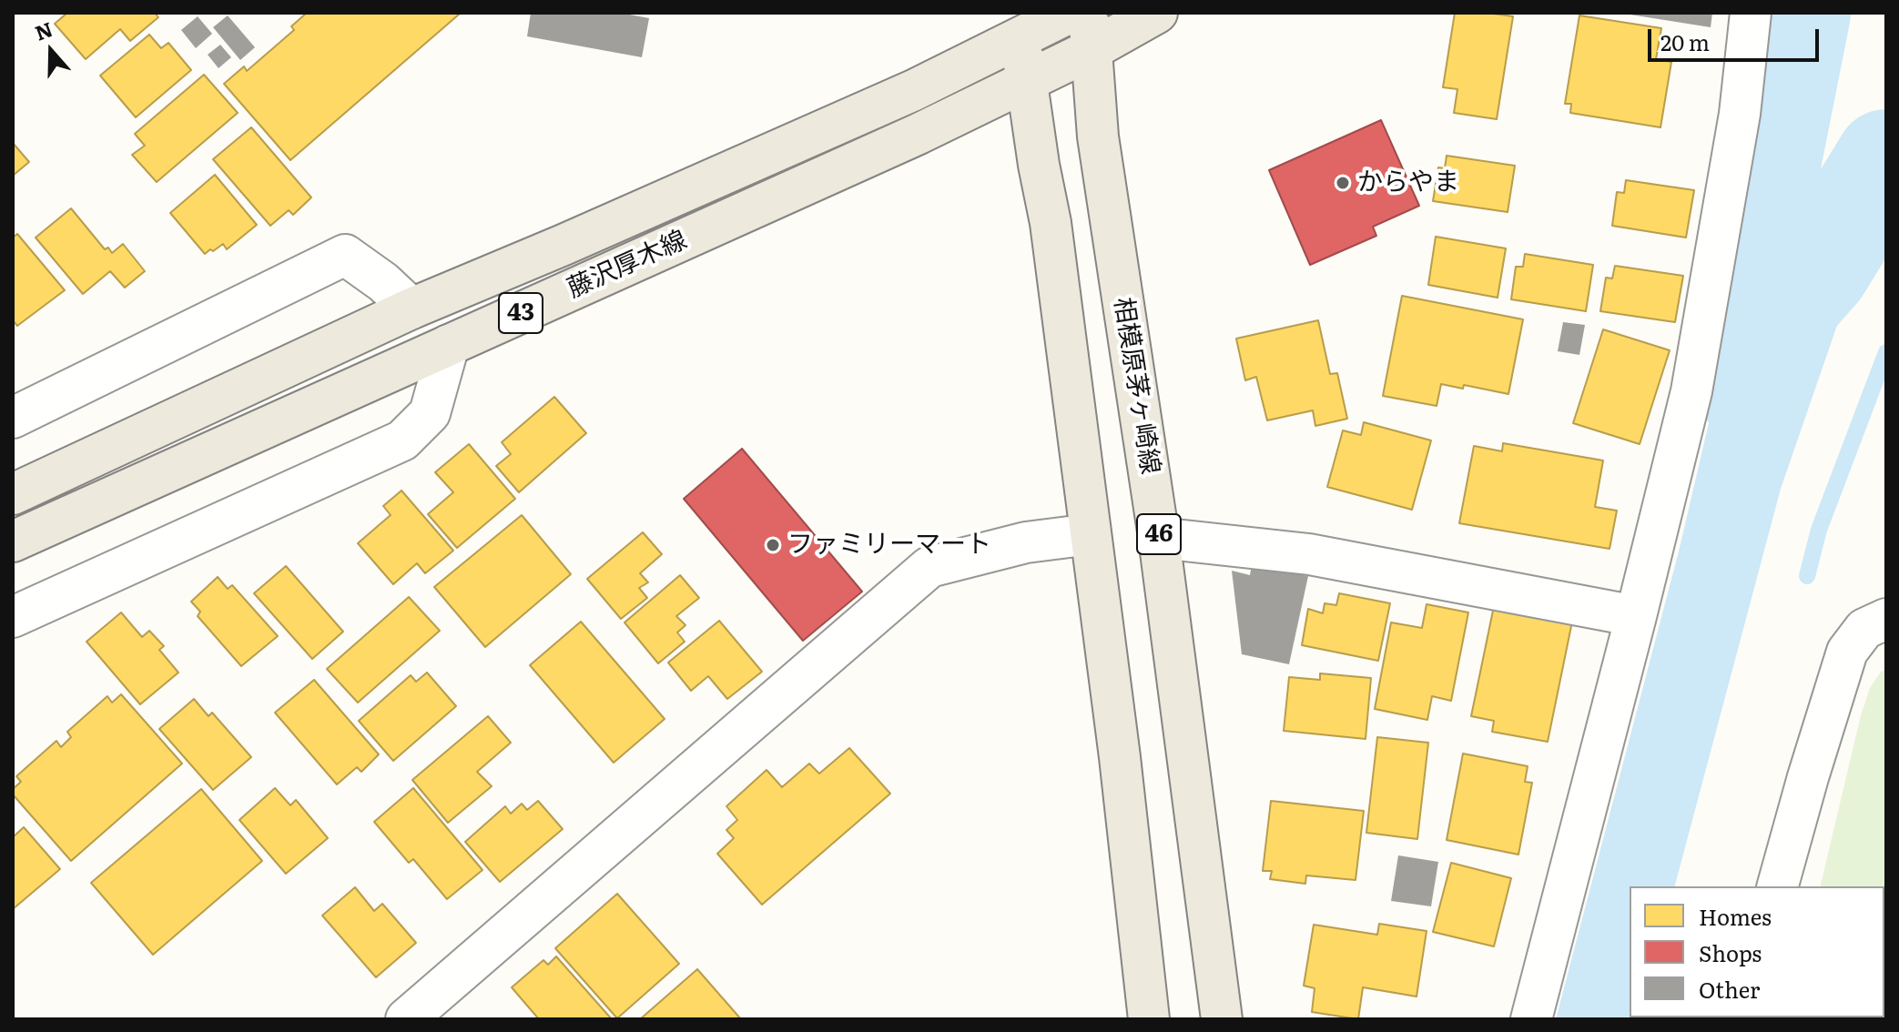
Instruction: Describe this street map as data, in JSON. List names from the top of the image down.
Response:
{
  "streets": {
    "main road": [
      "藤沢厚木線",
      "43",
      "相模原茅ヶ崎線",
      "46"
    ]
  },
  "crossings": [
    ["藤沢厚木線", "相模原茅ヶ崎線"]
  ],
  "places": ["からやま", "ファミリーマート"],
  "legend": ["Homes", "Shops", "Other"],
  "scale_bar": "20 m",
  "north": "top"
}
